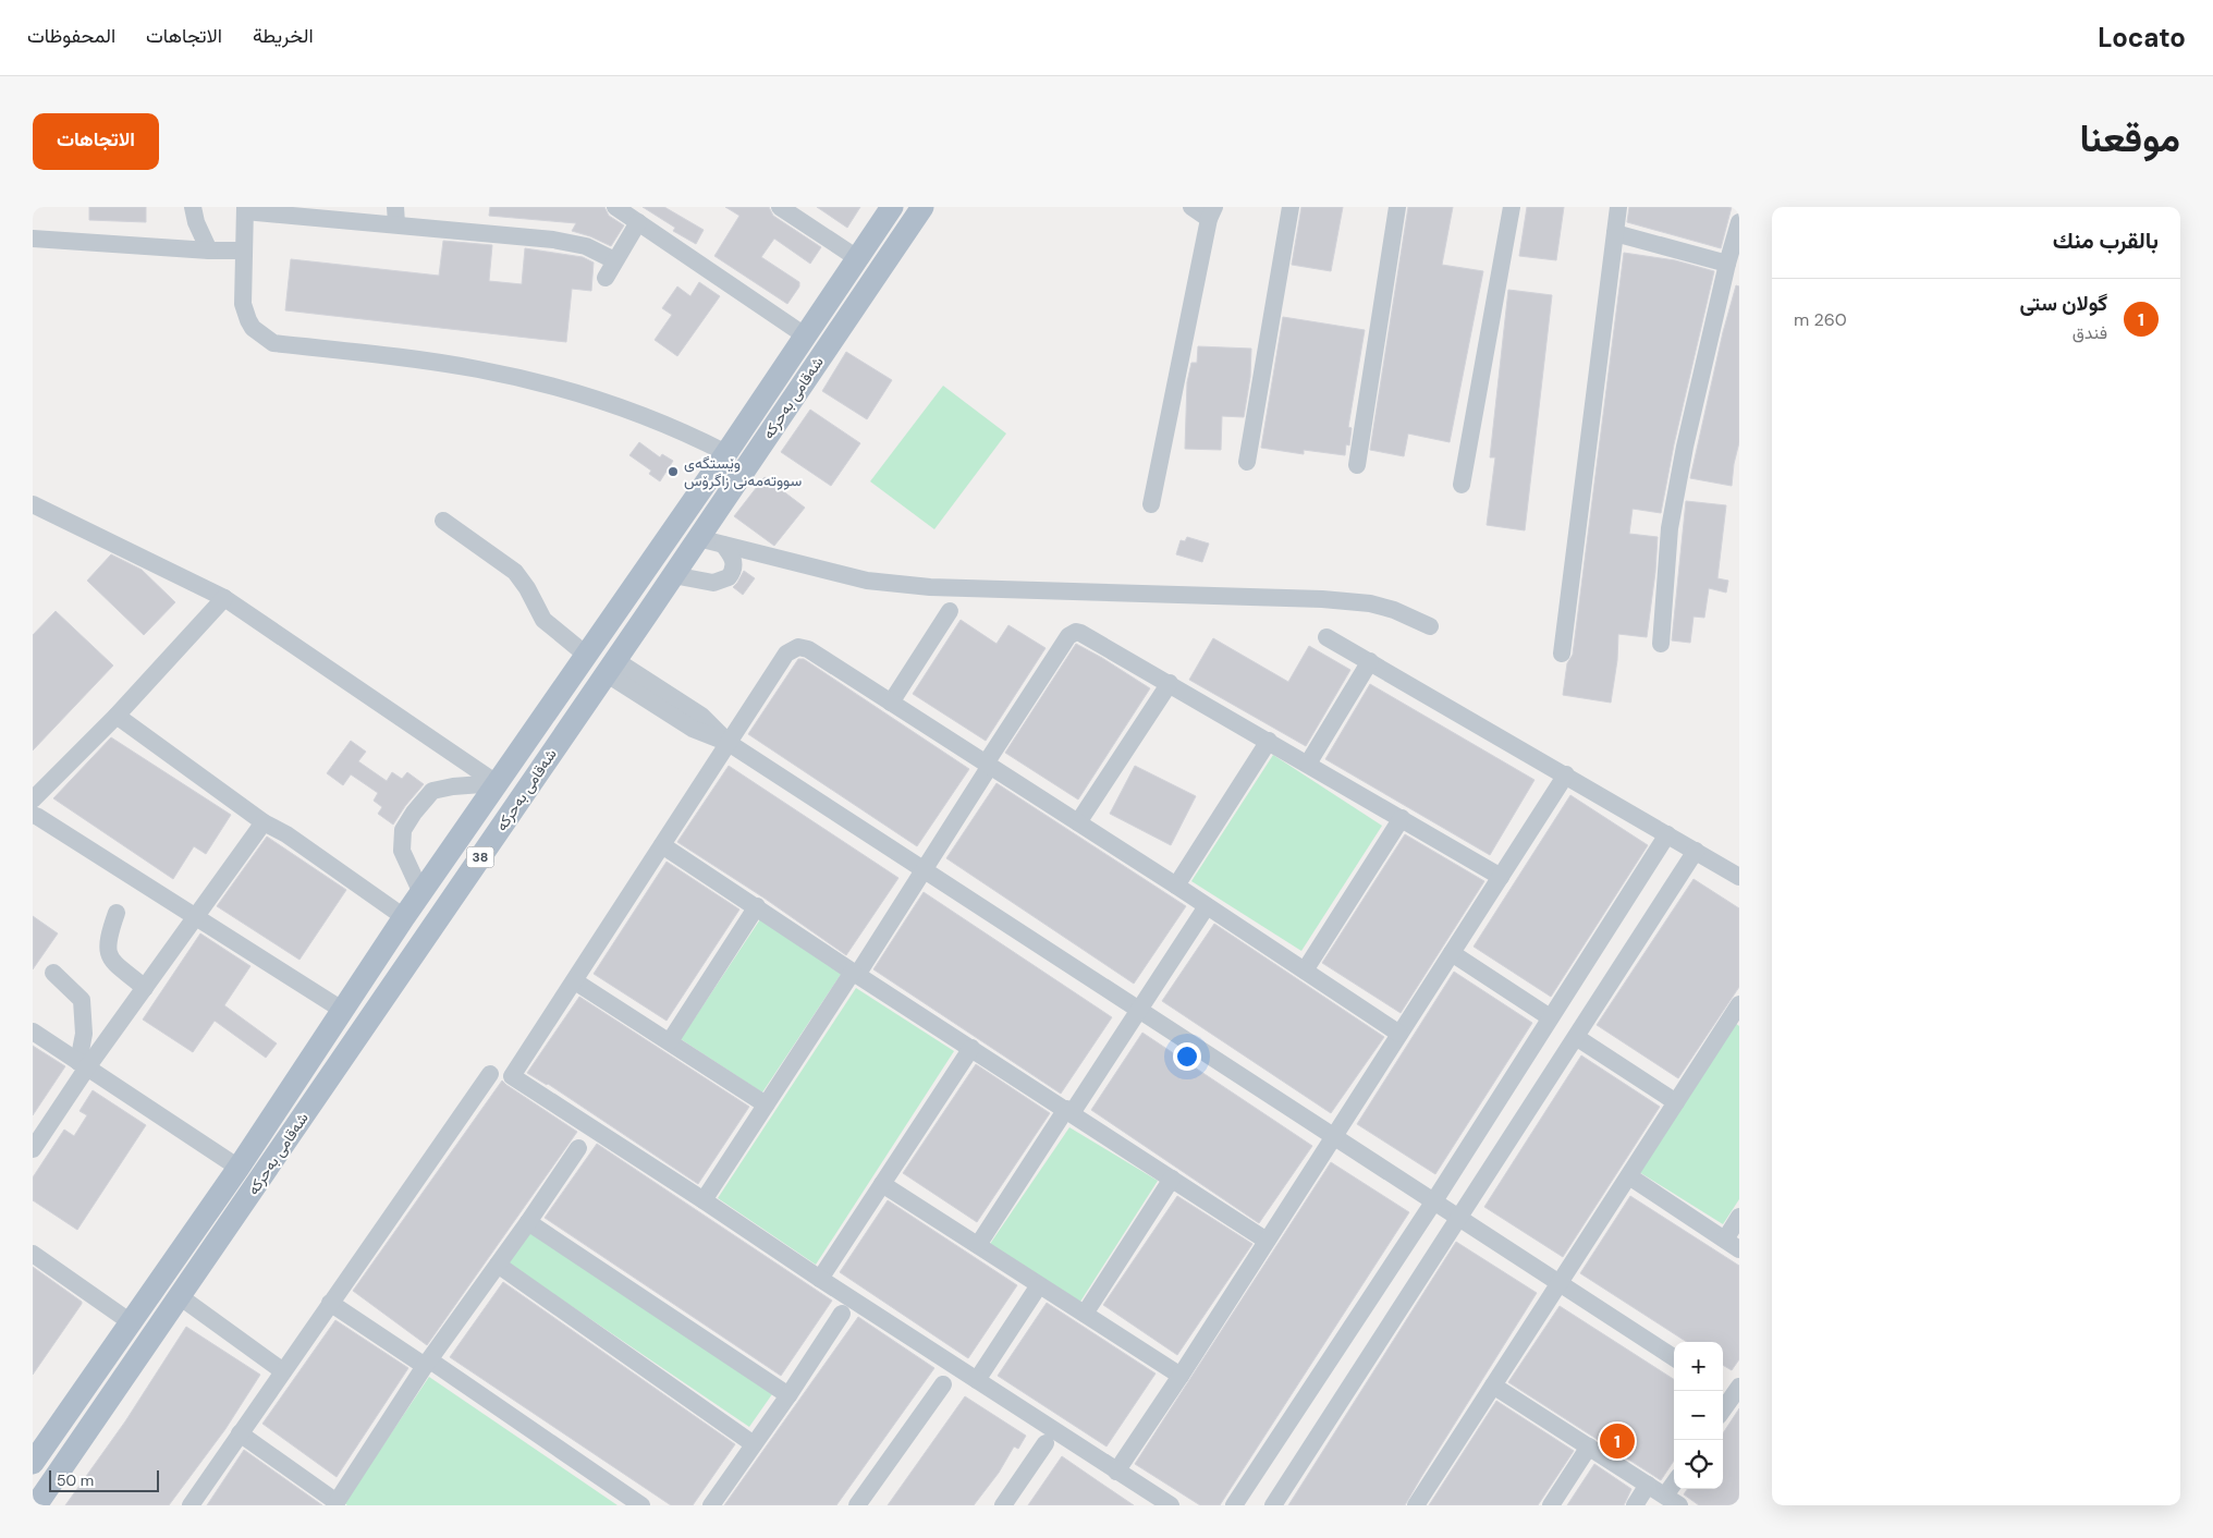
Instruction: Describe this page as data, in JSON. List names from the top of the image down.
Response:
{
  "streets": {
    "main road": ["شەقامی بەحرکە", "38"]
  },
  "places": ["وێستگەی سووتەمەنی زاگرۆس"],
  "scale_bar": "50 m",
  "page": {
    "header": "Locato",
    "nav": ["الخريطة", "الاتجاهات", "المحفوظات"],
    "title": "موقعنا",
    "buttons": "الاتجاهات",
    "heading": "بالقرب منك",
    "list": [
      {
        "mark": "1",
        "name": "گولان ستی",
        "note": "فندق",
        "value": "260 m"
      }
    ],
    "map_buttons": ["+", "−"],
    "pins": "1",
    "scale": "50 m"
  }
}
